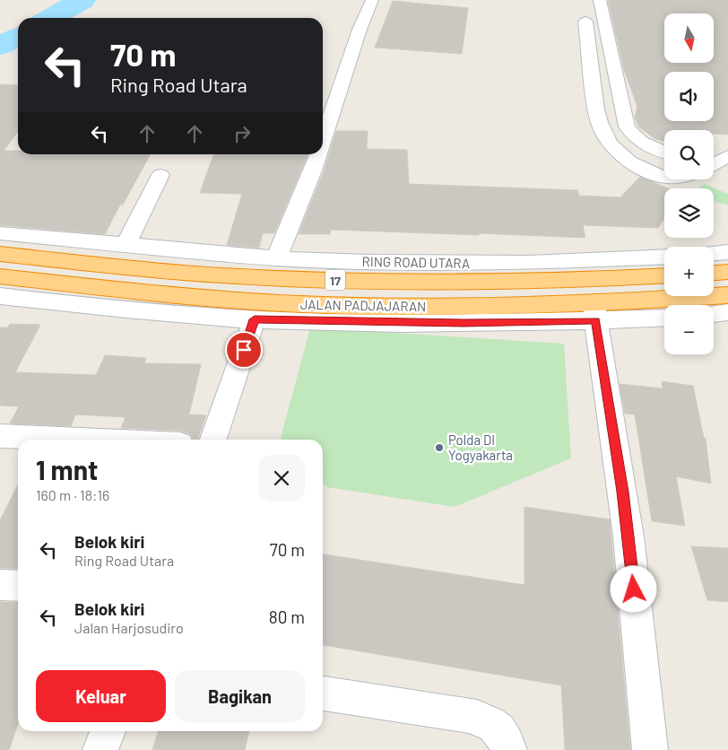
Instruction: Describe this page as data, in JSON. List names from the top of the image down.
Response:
{
  "streets": {
    "highway": ["17", "JALAN PADJAJARAN"],
    "street": ["RING ROAD UTARA"]
  },
  "places": ["Polda DI Yogyakarta"],
  "north": "bottom",
  "page": {
    "map_buttons": ["+", "−"],
    "turn": ["70 m", "Ring Road Utara"],
    "heading": ["1 mnt", "160 m · 18:16"],
    "list": [
      {
        "name": "Belok kiri",
        "note": "Ring Road Utara",
        "value": "70 m"
      },
      {
        "name": "Belok kiri",
        "note": "Jalan Harjosudiro",
        "value": "80 m"
      }
    ],
    "buttons": ["Keluar", "Bagikan"]
  }
}
